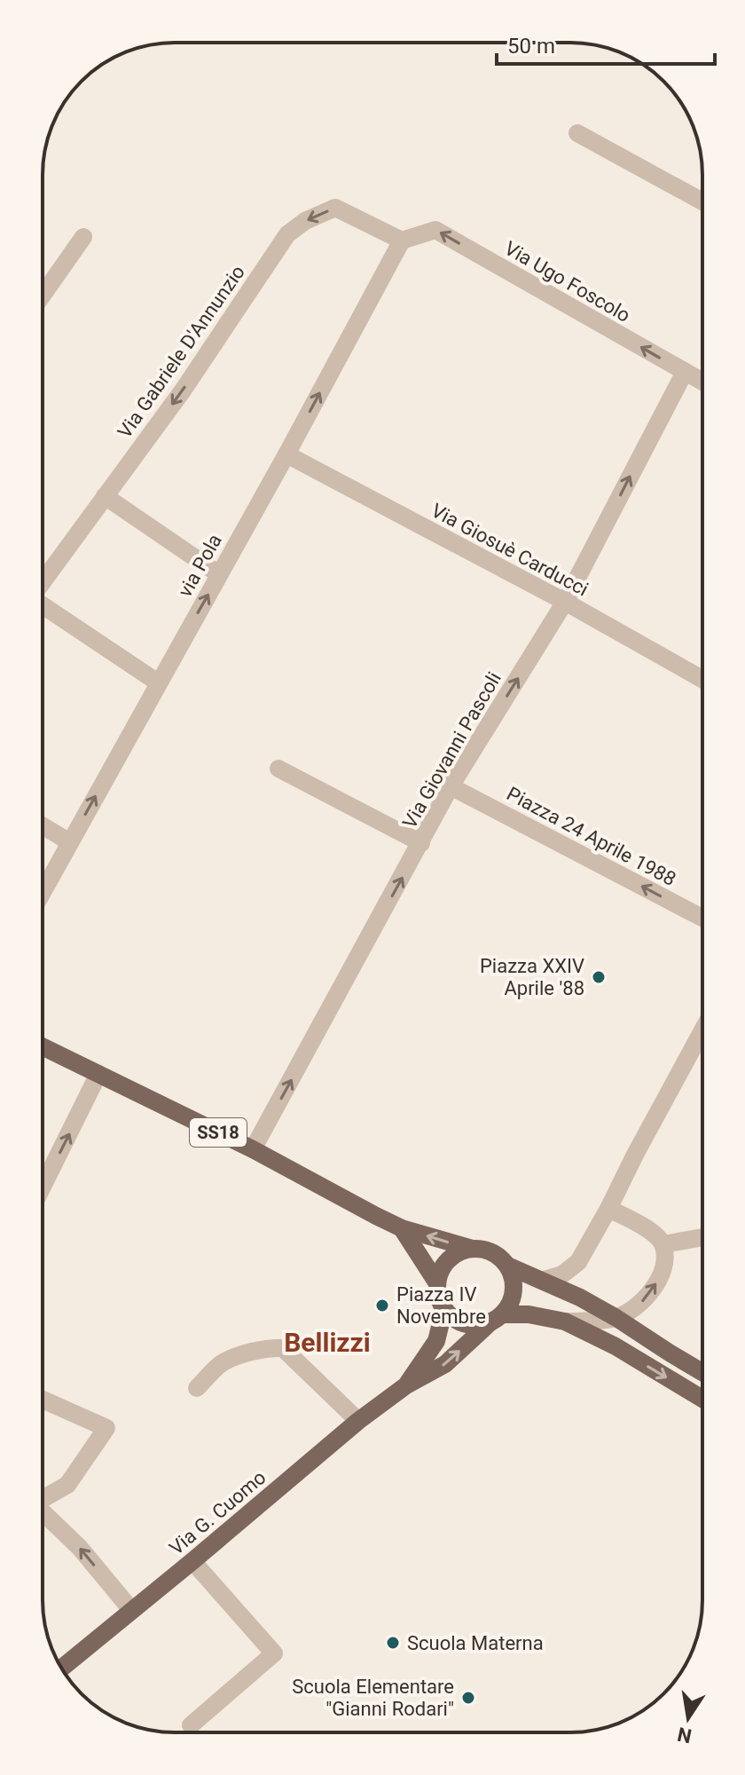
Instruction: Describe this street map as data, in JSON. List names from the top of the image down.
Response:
{
  "streets": {
    "main road": ["SS18", "Via G. Cuomo"],
    "street": [
      "Via Ugo Foscolo",
      "Via Gabriele D'Annunzio",
      "Via Giosuè Carducci",
      "via Pola",
      "Via Giovanni Pascoli",
      "Piazza 24 Aprile 1988"
    ]
  },
  "crossings": [
    ["Via Ugo Foscolo", "Via Gabriele D'Annunzio"],
    ["Via Ugo Foscolo", "via Pola"],
    ["Via Ugo Foscolo", "Via Giovanni Pascoli"],
    ["Via Gabriele D'Annunzio", "via Pola"],
    ["Via Giosuè Carducci", "via Pola"],
    ["Via Giosuè Carducci", "Via Giovanni Pascoli"],
    ["Via Giovanni Pascoli", "Piazza 24 Aprile 1988"],
    ["Via Giovanni Pascoli", "SS18"],
    ["SS18", "Via G. Cuomo"]
  ],
  "one_way": [
    "Via Gabriele D'Annunzio",
    "via Pola",
    "Via Giovanni Pascoli",
    "Piazza 24 Aprile 1988"
  ],
  "districts": ["Bellizzi"],
  "places": [
    "Piazza XXIV Aprile '88",
    "Piazza IV Novembre",
    "Scuola Materna",
    "Scuola Elementare \"Gianni Rodari\""
  ],
  "scale_bar": "50 m",
  "north": "bottom"
}
